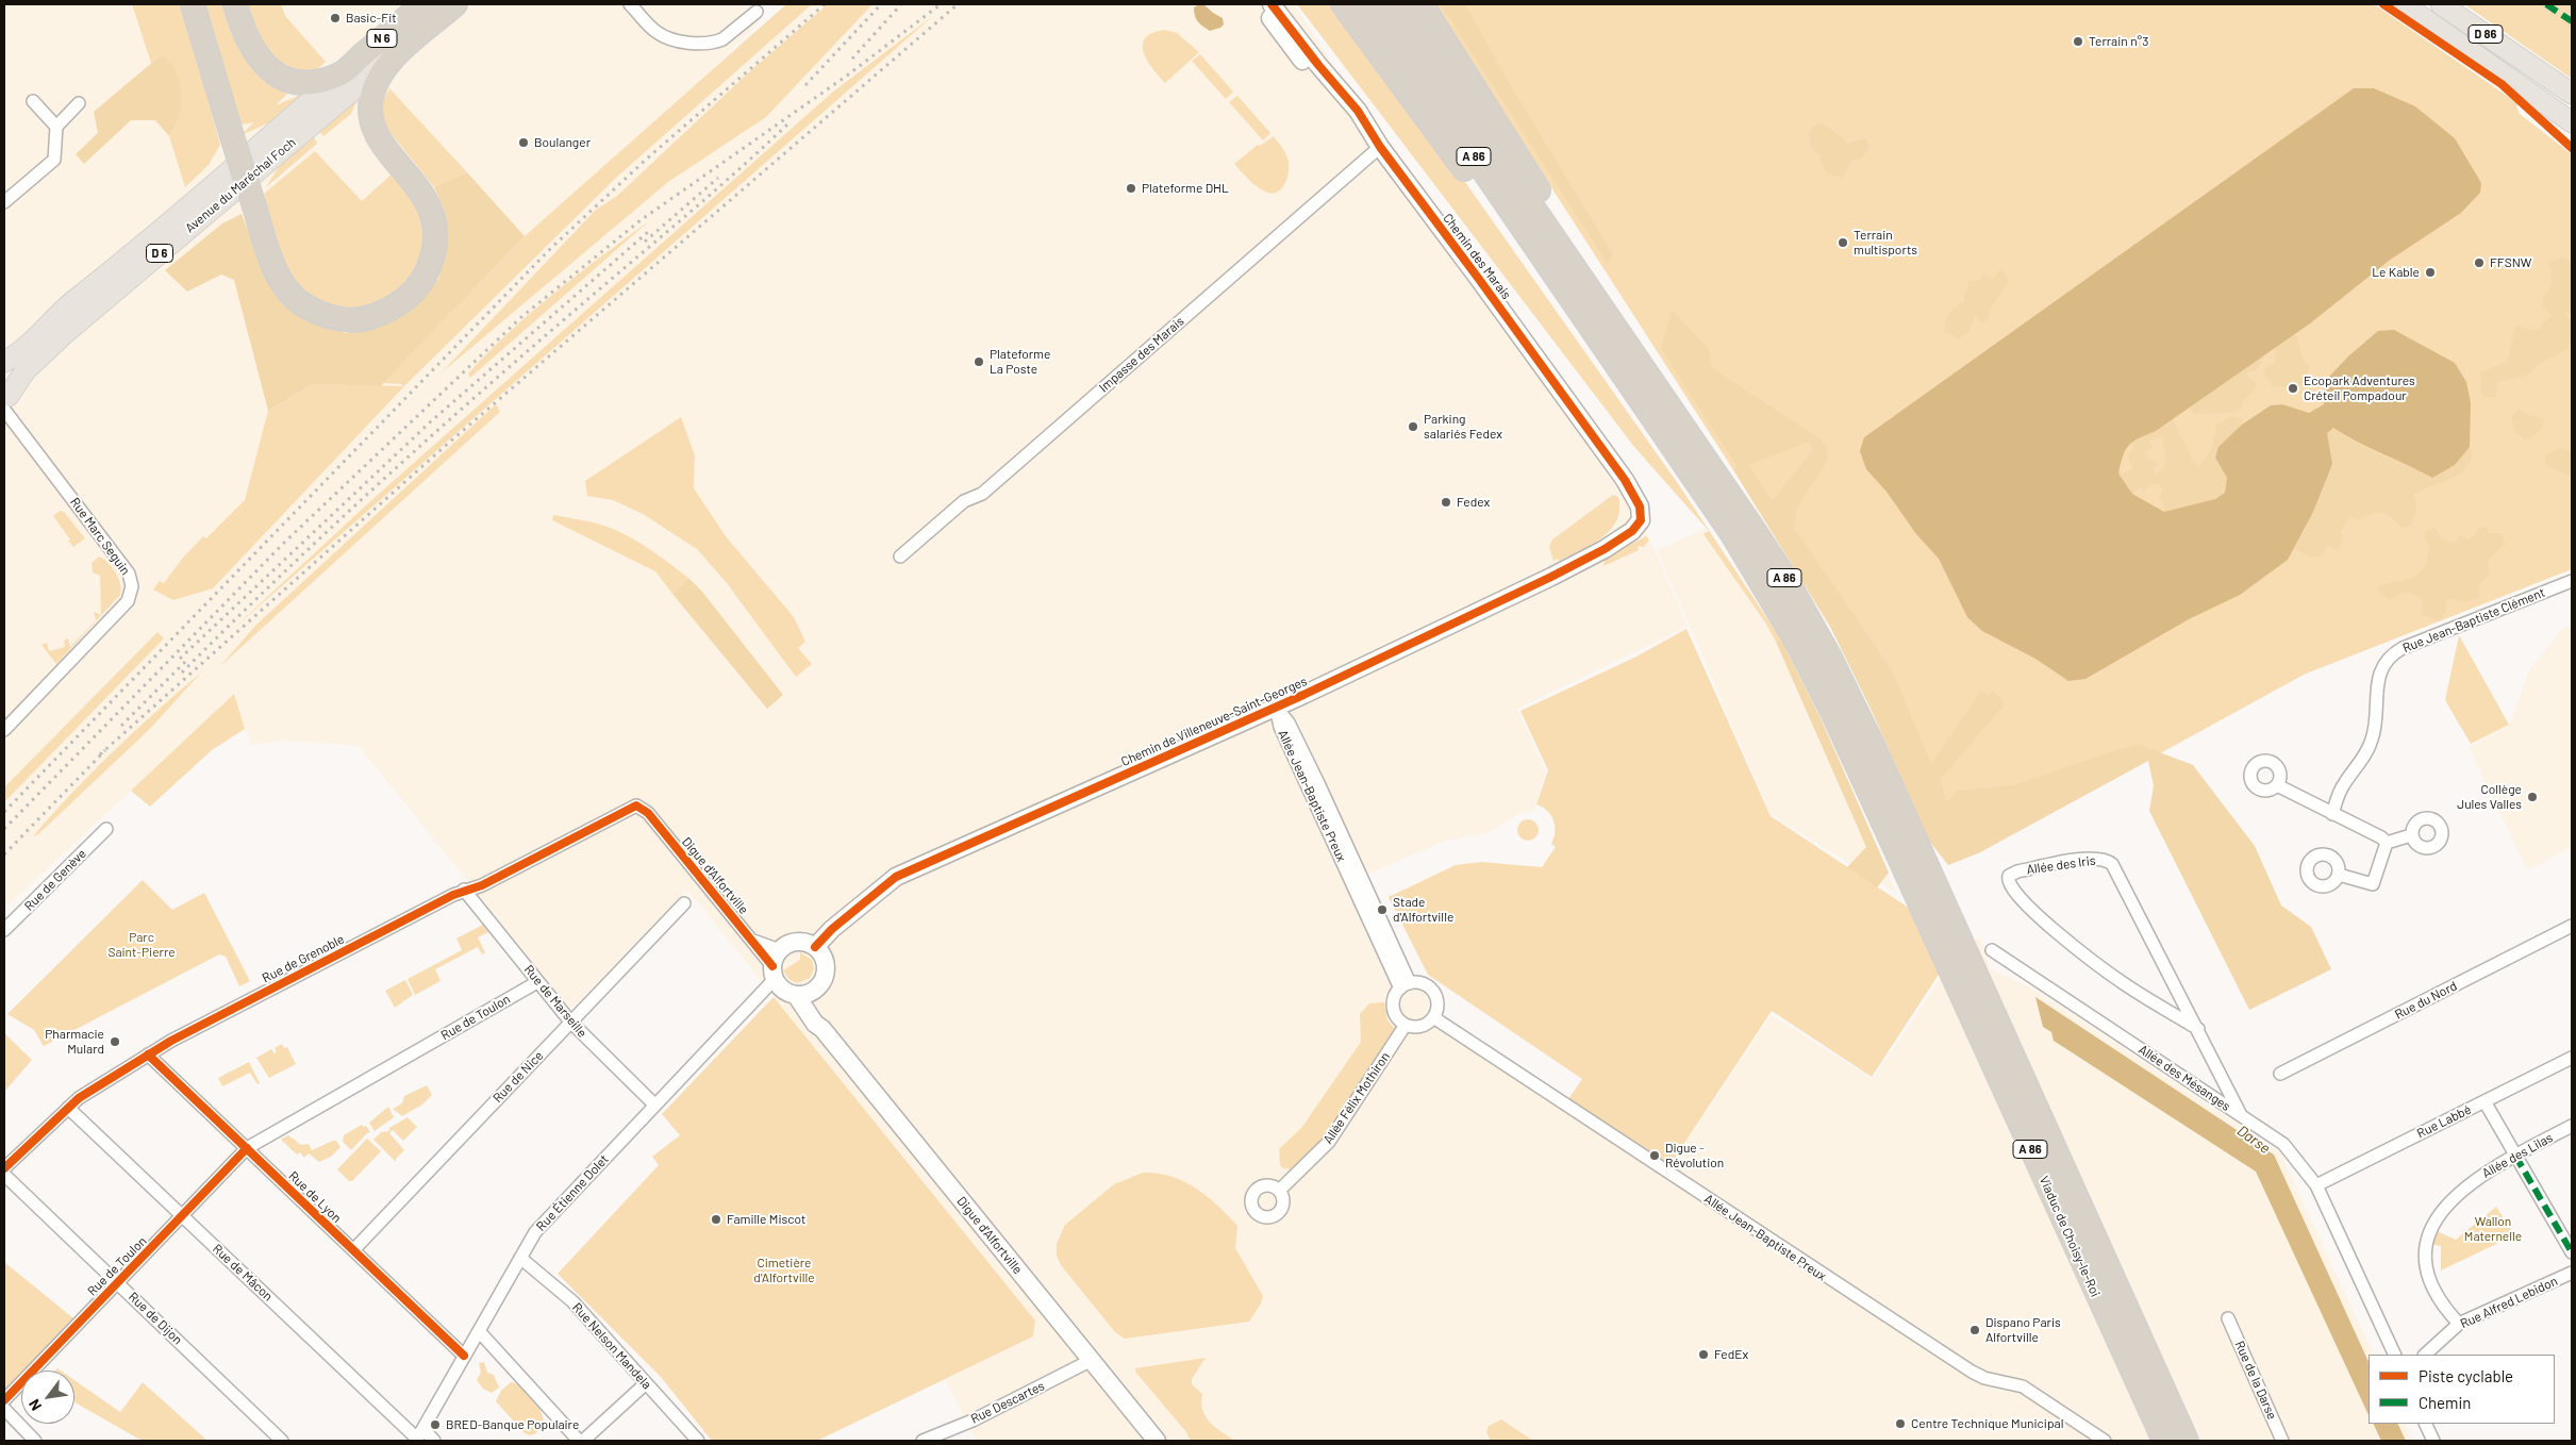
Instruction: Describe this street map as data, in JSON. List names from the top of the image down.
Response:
{
  "streets": {
    "highway": [
      "N 6",
      "A 86",
      "Avenue du Maréchal Foch",
      "Viaduc de Choisy-le-Roi"
    ],
    "main road": ["D 86", "D 6"],
    "street": [
      "Chemin des Marais",
      "Impasse des Marais",
      "Rue Marc Seguin",
      "Rue Jean-Baptiste Clément",
      "Chemin de Villeneuve-Saint-Georges",
      "Allée Jean-Baptiste Preux",
      "Allée des Iris",
      "Digue d'Alfortville",
      "Rue de Genève",
      "Rue de Grenoble",
      "Rue du Nord",
      "Rue de Marseille",
      "Rue de Toulon",
      "Rue de Nice",
      "Allée des Mésanges",
      "Allée Félix Mothiron",
      "Rue Labbé",
      "Allée des Lilas",
      "Rue Étienne Dolet",
      "Rue de Lyon",
      "Rue de Mâcon",
      "Rue Alfred Lebidon",
      "Rue de Dijon",
      "Rue Nelson Mandela",
      "Rue de la Darse",
      "Rue Descartes"
    ]
  },
  "crossings": [
    ["A 86", "Viaduc de Choisy-le-Roi"],
    ["Avenue du Maréchal Foch", "Rue Marc Seguin"],
    ["Chemin des Marais", "Impasse des Marais"],
    ["Chemin des Marais", "Chemin de Villeneuve-Saint-Georges"],
    ["Chemin de Villeneuve-Saint-Georges", "Allée Jean-Baptiste Preux"],
    ["Chemin de Villeneuve-Saint-Georges", "Digue d'Alfortville"],
    ["Chemin de Villeneuve-Saint-Georges", "Rue Étienne Dolet"],
    ["Allée Jean-Baptiste Preux", "Allée Félix Mothiron"],
    ["Allée des Iris", "Allée des Mésanges"],
    ["Digue d'Alfortville", "Rue de Grenoble"],
    ["Digue d'Alfortville", "Rue Étienne Dolet"],
    ["Digue d'Alfortville", "Rue Descartes"],
    ["Rue de Grenoble", "Rue de Marseille"],
    ["Rue de Grenoble", "Rue de Lyon"],
    ["Rue de Grenoble", "Rue de Mâcon"],
    ["Rue de Marseille", "Rue de Toulon"],
    ["Rue de Marseille", "Rue de Nice"],
    ["Rue de Marseille", "Rue Étienne Dolet"],
    ["Rue de Toulon", "Rue de Lyon"],
    ["Rue de Toulon", "Rue de Mâcon"],
    ["Rue de Toulon", "Rue de Dijon"],
    ["Rue de Nice", "Rue de Lyon"],
    ["Allée des Mésanges", "Rue Labbé"],
    ["Allée des Lilas", "Rue Alfred Lebidon"],
    ["Rue Étienne Dolet", "Rue de Lyon"],
    ["Rue Étienne Dolet", "Rue de Mâcon"],
    ["Rue Étienne Dolet", "Rue Nelson Mandela"]
  ],
  "water": ["Darse"],
  "parks": ["Parc Saint-Pierre", "Wallon Maternelle", "Cimetière d'Alfortville"],
  "places": [
    "Basic-Fit",
    "Terrain n°3",
    "Boulanger",
    "Plateforme DHL",
    "Terrain multisports",
    "FFSNW",
    "Le Kable",
    "Plateforme La Poste",
    "Ecopark Adventures Créteil Pompadour",
    "Parking salariés Fedex",
    "Fedex",
    "Collège Jules Valles",
    "Stade d'Alfortville",
    "Pharmacie Mulard",
    "Digue - Révolution",
    "Famille Miscot",
    "Dispano Paris Alfortville",
    "FedEx",
    "Centre Technique Municipal",
    "BRED-Banque Populaire"
  ],
  "legend": ["Piste cyclable", "Chemin"],
  "north": "bottom left"
}
